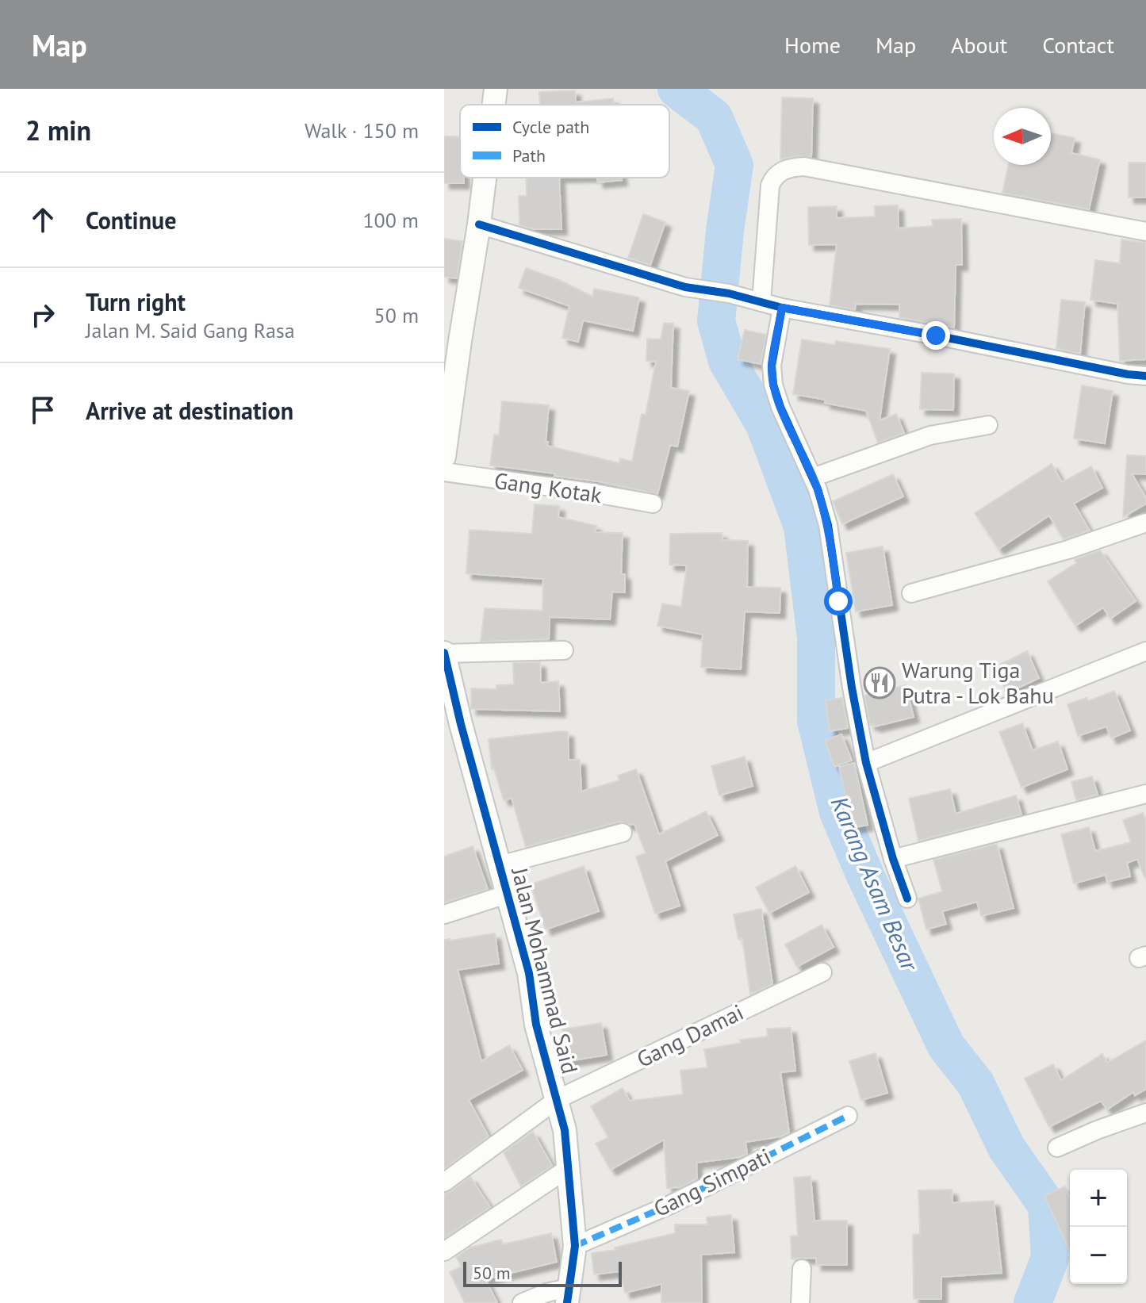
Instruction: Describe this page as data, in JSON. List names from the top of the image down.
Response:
{
  "streets": {
    "street": [
      "Gang Kotak",
      "Jalan Mohammad Said",
      "Gang Damai",
      "Gang Simpati"
    ]
  },
  "crossings": [
    ["Jalan Mohammad Said", "Gang Damai"],
    ["Jalan Mohammad Said", "Gang Simpati"]
  ],
  "water": ["Karang Asam Besar"],
  "places": {
    "restaurant": ["Warung Tiga Putra - Lok Bahu"]
  },
  "legend": ["Cycle path", "Path"],
  "scale_bar": "50 m",
  "north": "left",
  "page": {
    "header": "Map",
    "nav": [
      "Home",
      "Map",
      "About",
      "Contact"
    ],
    "heading": ["2 min", "Walk · 150 m"],
    "list": [
      ["Continue", "100 m"],
      ["Turn right", "Jalan M. Said Gang Rasa", "50 m"],
      "Arrive at destination"
    ],
    "map_buttons": ["+", "−"],
    "scale": "50 m"
  }
}
